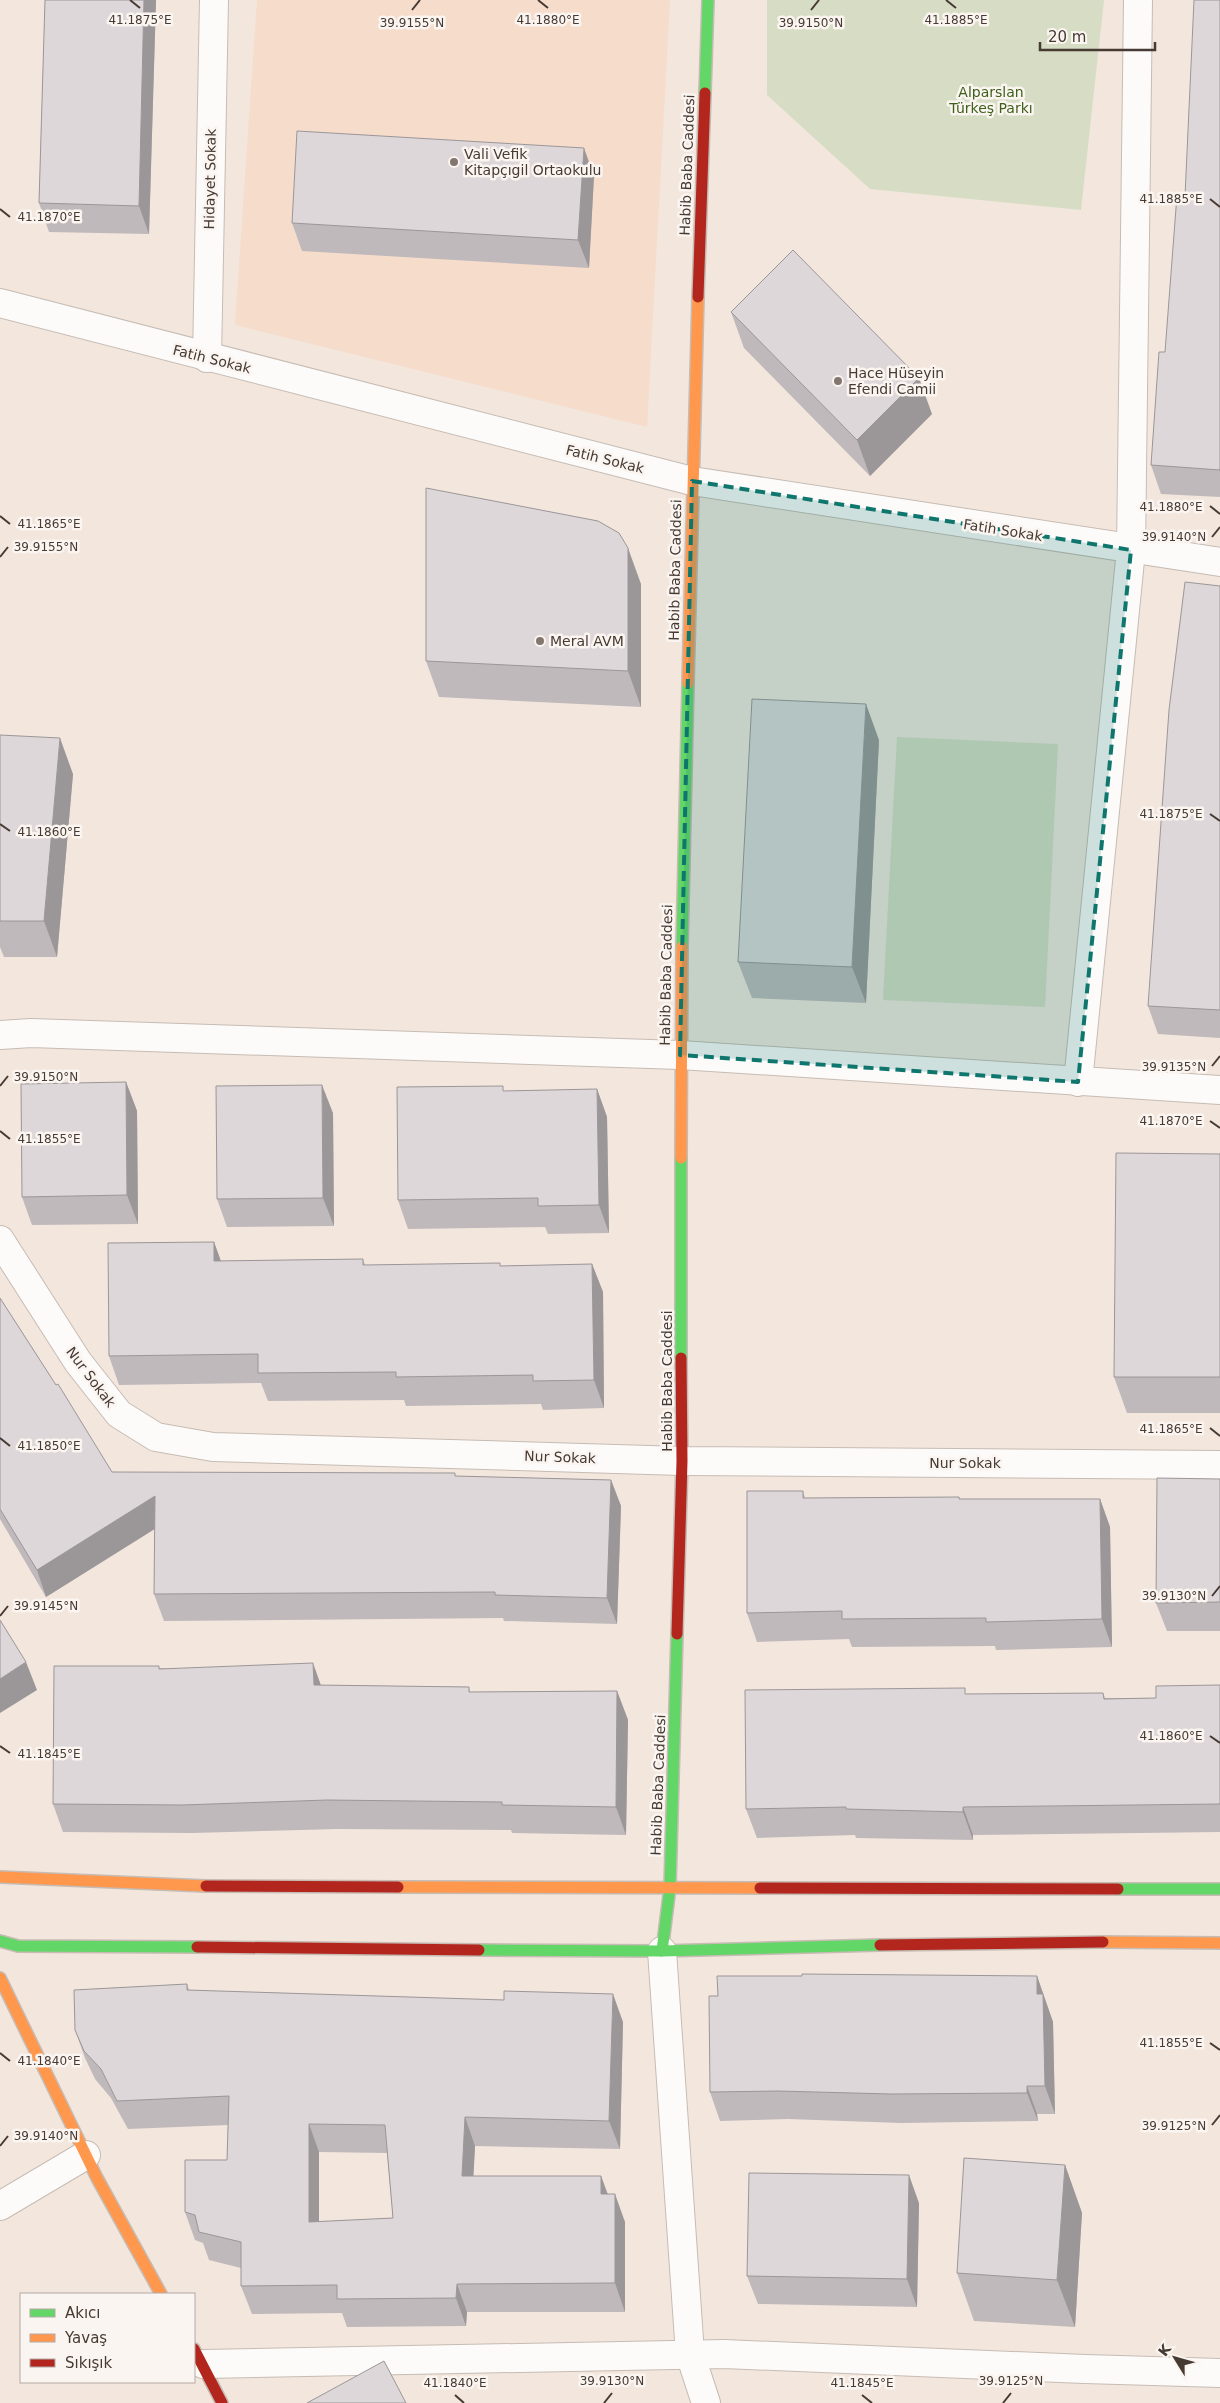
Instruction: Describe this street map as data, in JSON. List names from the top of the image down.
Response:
{
  "streets": {
    "street": [
      "Habib Baba Caddesi",
      "Hidayet Sokak",
      "Fatih Sokak",
      "Nur Sokak"
    ]
  },
  "crossings": [
    ["Habib Baba Caddesi", "Fatih Sokak"],
    ["Habib Baba Caddesi", "Nur Sokak"],
    ["Hidayet Sokak", "Fatih Sokak"]
  ],
  "parks": ["Alparslan Türkeş Parkı"],
  "places": ["Vali Vefik Kitapçıgil Ortaokulu", "Hace Hüseyin Efendi Camii", "Meral AVM"],
  "legend": ["Akıcı", "Yavaş", "Sıkışık"],
  "scale_bar": "20 m",
  "north": "top left",
  "coordinates": [
    "41.1875°E",
    "41.1880°E",
    "41.1885°E",
    "39.9155°N",
    "39.9150°N",
    "41.1870°E",
    "41.1865°E",
    "39.9140°N",
    "41.1860°E",
    "39.9135°N",
    "41.1855°E",
    "41.1850°E",
    "39.9130°N",
    "39.9145°N",
    "41.1845°E",
    "41.1840°E",
    "39.9125°N"
  ]
}
